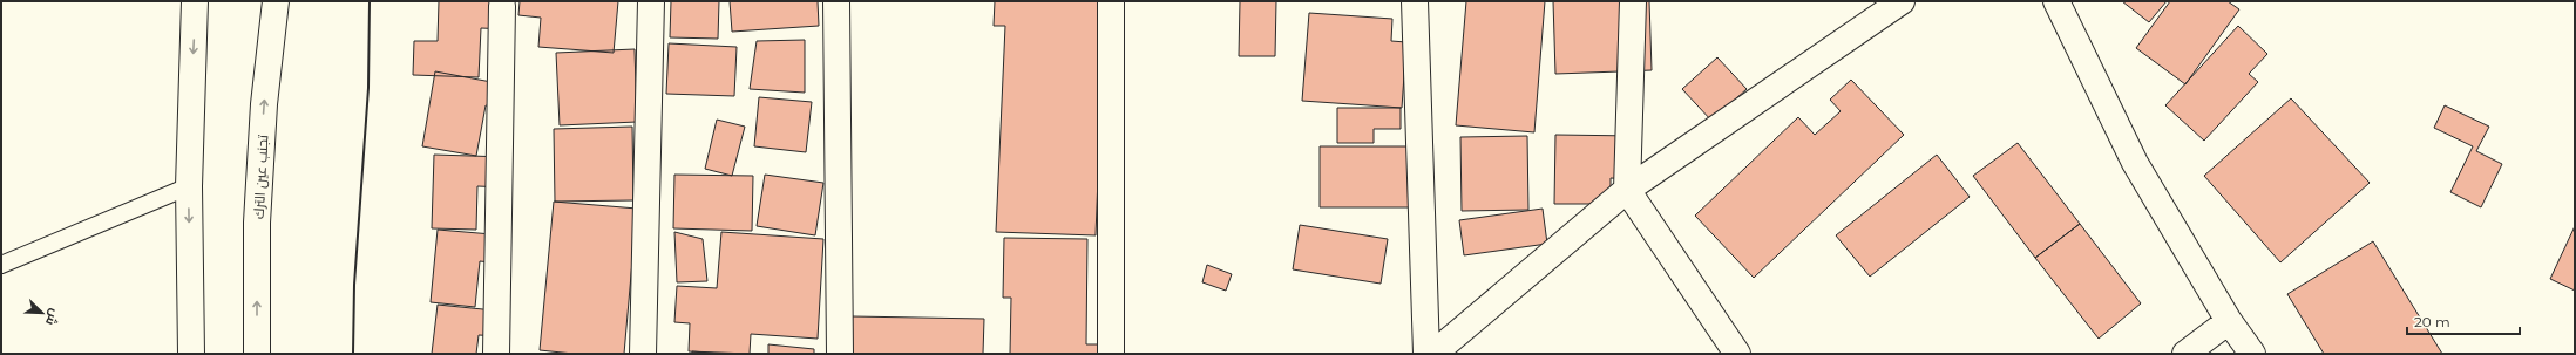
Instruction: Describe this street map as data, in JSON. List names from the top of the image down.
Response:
{
  "streets": {
    "main road": ["تجنب عين الترك"]
  },
  "scale_bar": "20 m",
  "north": "bottom right"
}
